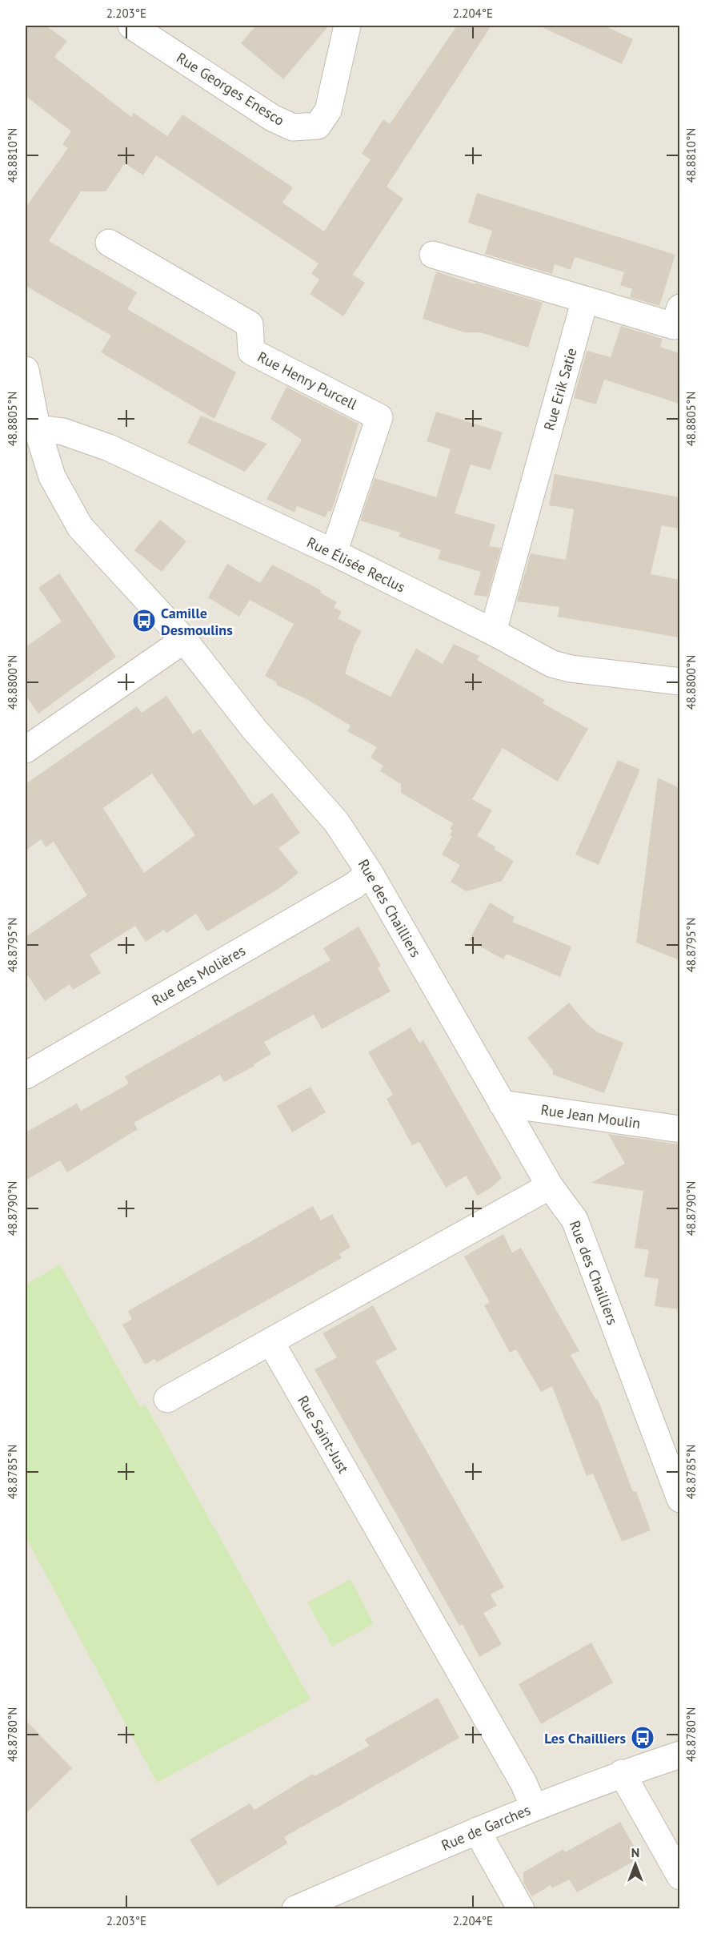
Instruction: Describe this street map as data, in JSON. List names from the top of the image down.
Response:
{
  "streets": {
    "street": [
      "Rue Georges Enesco",
      "Rue Henry Purcell",
      "Rue Erik Satie",
      "Rue Élisée Reclus",
      "Rue des Chailliers",
      "Rue des Molières",
      "Rue Jean Moulin",
      "Rue Saint-Just",
      "Rue de Garches"
    ]
  },
  "crossings": [
    ["Rue Henry Purcell", "Rue Élisée Reclus"],
    ["Rue Erik Satie", "Rue Élisée Reclus"],
    ["Rue Élisée Reclus", "Rue des Chailliers"],
    ["Rue des Chailliers", "Rue des Molières"],
    ["Rue des Chailliers", "Rue Jean Moulin"],
    ["Rue Saint-Just", "Rue de Garches"]
  ],
  "places": {
    "bus stop": ["Camille Desmoulins", "Les Chailliers"]
  },
  "north": "top",
  "coordinates": [
    "2.203°E",
    "2.204°E",
    "48.8810°N",
    "48.8805°N",
    "48.8800°N",
    "48.8795°N",
    "48.8790°N",
    "48.8785°N",
    "48.8780°N"
  ]
}
